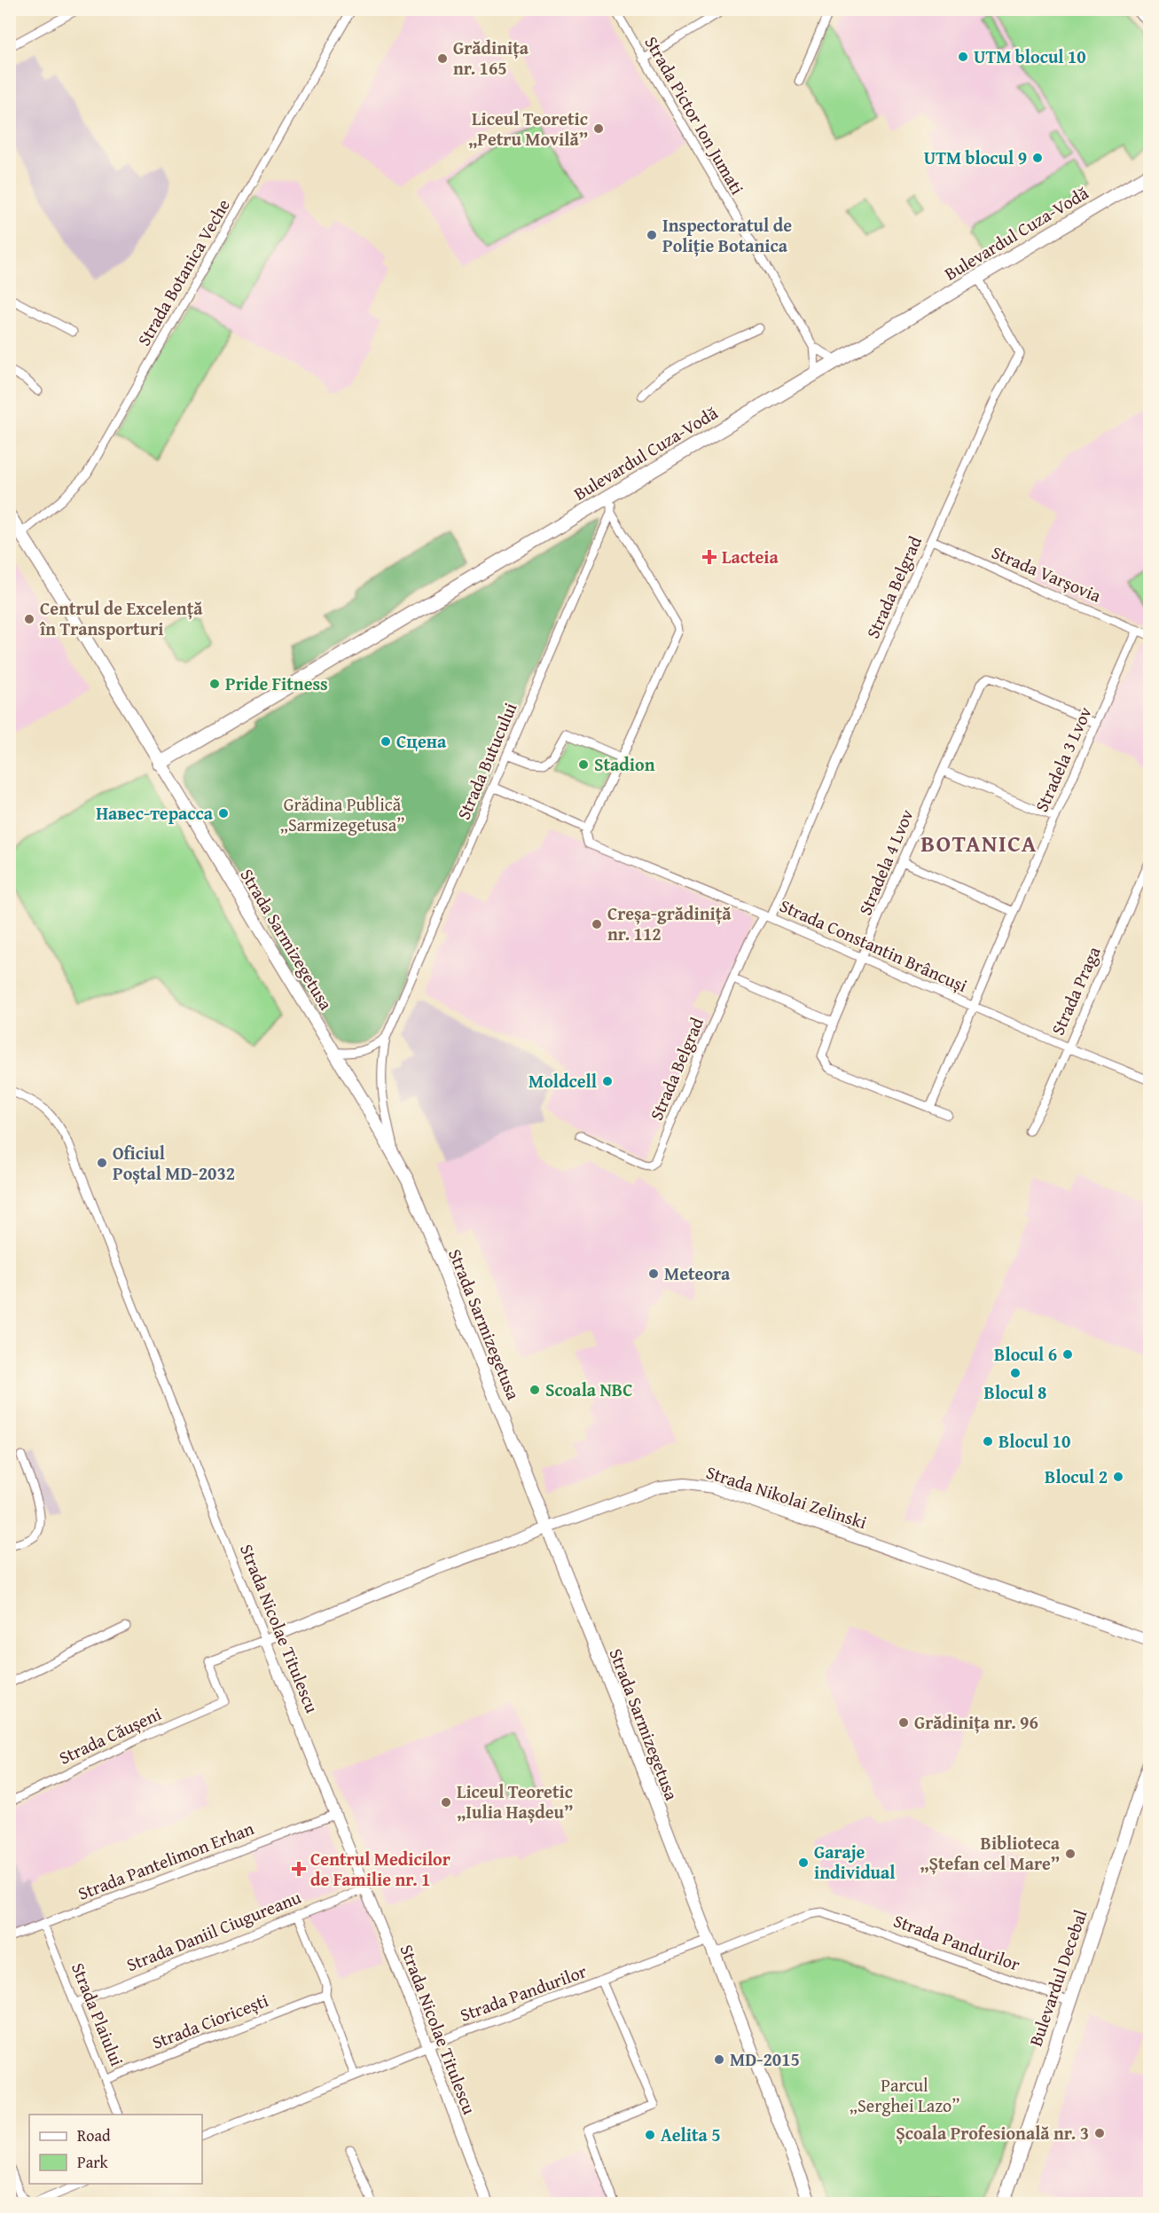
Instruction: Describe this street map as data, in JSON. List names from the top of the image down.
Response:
{
  "streets": {
    "main road": ["Bulevardul Cuza-Vodă", "Strada Sarmizegetusa", "Bulevardul Decebal"],
    "street": [
      "Strada Pictor Ion Jumati",
      "Strada Botanica Veche",
      "Strada Varșovia",
      "Strada Belgrad",
      "Stradela 3 Lvov",
      "Strada Butucului",
      "Stradela 4 Lvov",
      "Strada Constantin Brâncuși",
      "Strada Praga",
      "Strada Nikolai Zelinski",
      "Strada Nicolae Titulescu",
      "Strada Căușeni",
      "Strada Pantelimon Erhan",
      "Strada Daniil Ciugureanu",
      "Strada Pandurilor",
      "Strada Plaiului",
      "Strada Cioricești"
    ]
  },
  "crossings": [
    ["Strada Pictor Ion Jumati", "Bulevardul Cuza-Vodă"],
    ["Bulevardul Cuza-Vodă", "Strada Belgrad"],
    ["Bulevardul Cuza-Vodă", "Strada Sarmizegetusa"],
    ["Strada Botanica Veche", "Strada Sarmizegetusa"],
    ["Strada Varșovia", "Strada Belgrad"],
    ["Strada Varșovia", "Stradela 3 Lvov"],
    ["Strada Belgrad", "Strada Constantin Brâncuși"],
    ["Stradela 3 Lvov", "Stradela 4 Lvov"],
    ["Stradela 3 Lvov", "Strada Constantin Brâncuși"],
    ["Strada Butucului", "Strada Sarmizegetusa"],
    ["Stradela 4 Lvov", "Strada Constantin Brâncuși"],
    ["Strada Sarmizegetusa", "Strada Nikolai Zelinski"],
    ["Strada Sarmizegetusa", "Strada Pandurilor"],
    ["Strada Constantin Brâncuși", "Strada Praga"],
    ["Strada Nikolai Zelinski", "Strada Nicolae Titulescu"],
    ["Strada Nikolai Zelinski", "Strada Căușeni"],
    ["Strada Nicolae Titulescu", "Strada Căușeni"],
    ["Strada Nicolae Titulescu", "Strada Pantelimon Erhan"],
    ["Strada Nicolae Titulescu", "Strada Daniil Ciugureanu"],
    ["Strada Nicolae Titulescu", "Strada Pandurilor"],
    ["Strada Pantelimon Erhan", "Strada Plaiului"],
    ["Strada Daniil Ciugureanu", "Strada Plaiului"],
    ["Strada Pandurilor", "Bulevardul Decebal"],
    ["Strada Plaiului", "Strada Cioricești"]
  ],
  "districts": ["BOTANICA"],
  "parks": ["Grădina Publică „Sarmizegetusa”", "Parcul „Serghei Lazo”"],
  "places": {
    "other": [
      "UTM blocul 10",
      "Grădinița nr. 165",
      "Liceul Teoretic „Petru Movilă”",
      "UTM blocul 9",
      "Inspectoratul de Poliție Botanica",
      "Centrul de Excelență în Transporturi",
      "Pride Fitness",
      "Сцена",
      "Stadion",
      "Навес-терасса",
      "Creșa-grădiniță nr. 112",
      "Moldcell",
      "Oficiul Poștal MD-2032",
      "Meteora",
      "Blocul 6",
      "Blocul 8",
      "Scoala NBC",
      "Blocul 10",
      "Blocul 2",
      "Grădinița nr. 96",
      "Liceul Teoretic „Iulia Hașdeu”",
      "Biblioteca „Ștefan cel Mare”",
      "Garaje individual",
      "MD-2015",
      "Școala Profesională nr. 3",
      "Aelita 5"
    ],
    "health": ["Lacteia", "Centrul Medicilor de Familie nr. 1"]
  },
  "legend": ["Road", "Park"]
}
